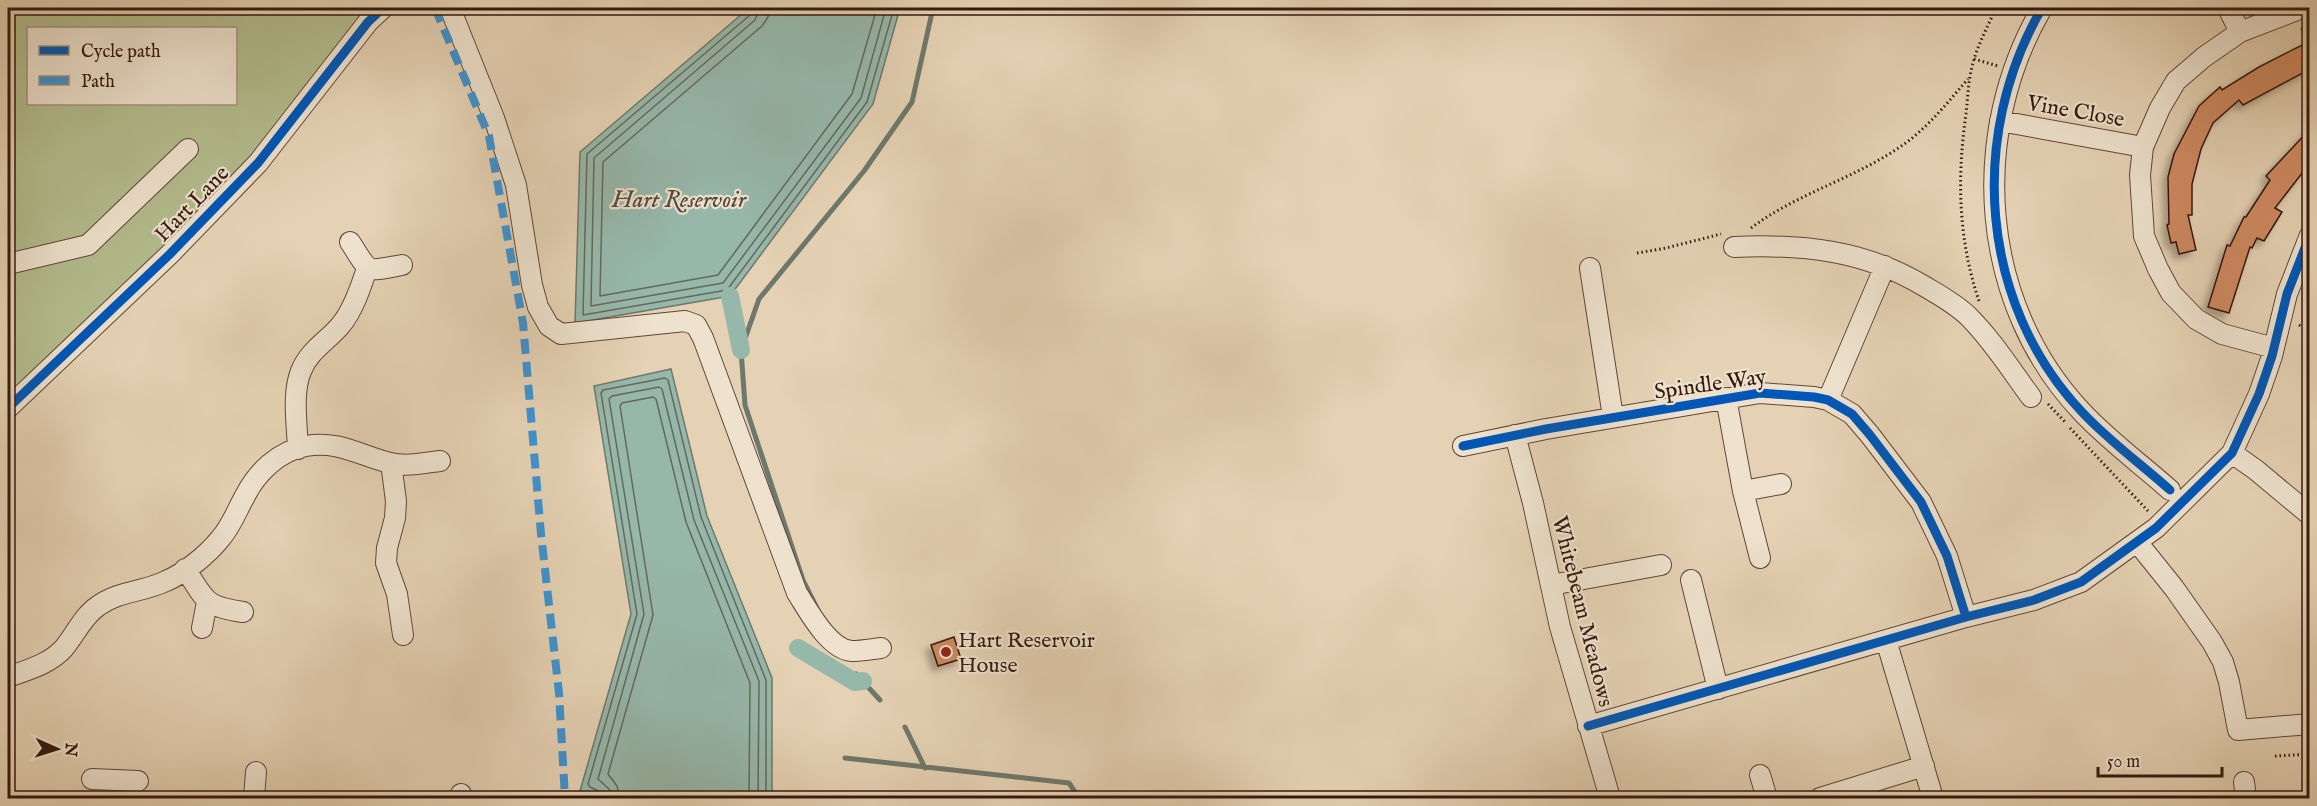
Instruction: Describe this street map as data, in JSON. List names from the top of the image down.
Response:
{
  "streets": {
    "street": [
      "Vine Close",
      "Hart Lane",
      "Spindle Way",
      "Whitebeam Meadows"
    ]
  },
  "crossings": [
    ["Spindle Way", "Whitebeam Meadows"]
  ],
  "water": ["Hart Reservoir"],
  "places": ["Hart Reservoir House"],
  "legend": ["Cycle path", "Path"],
  "scale_bar": "50 m",
  "north": "right"
}
